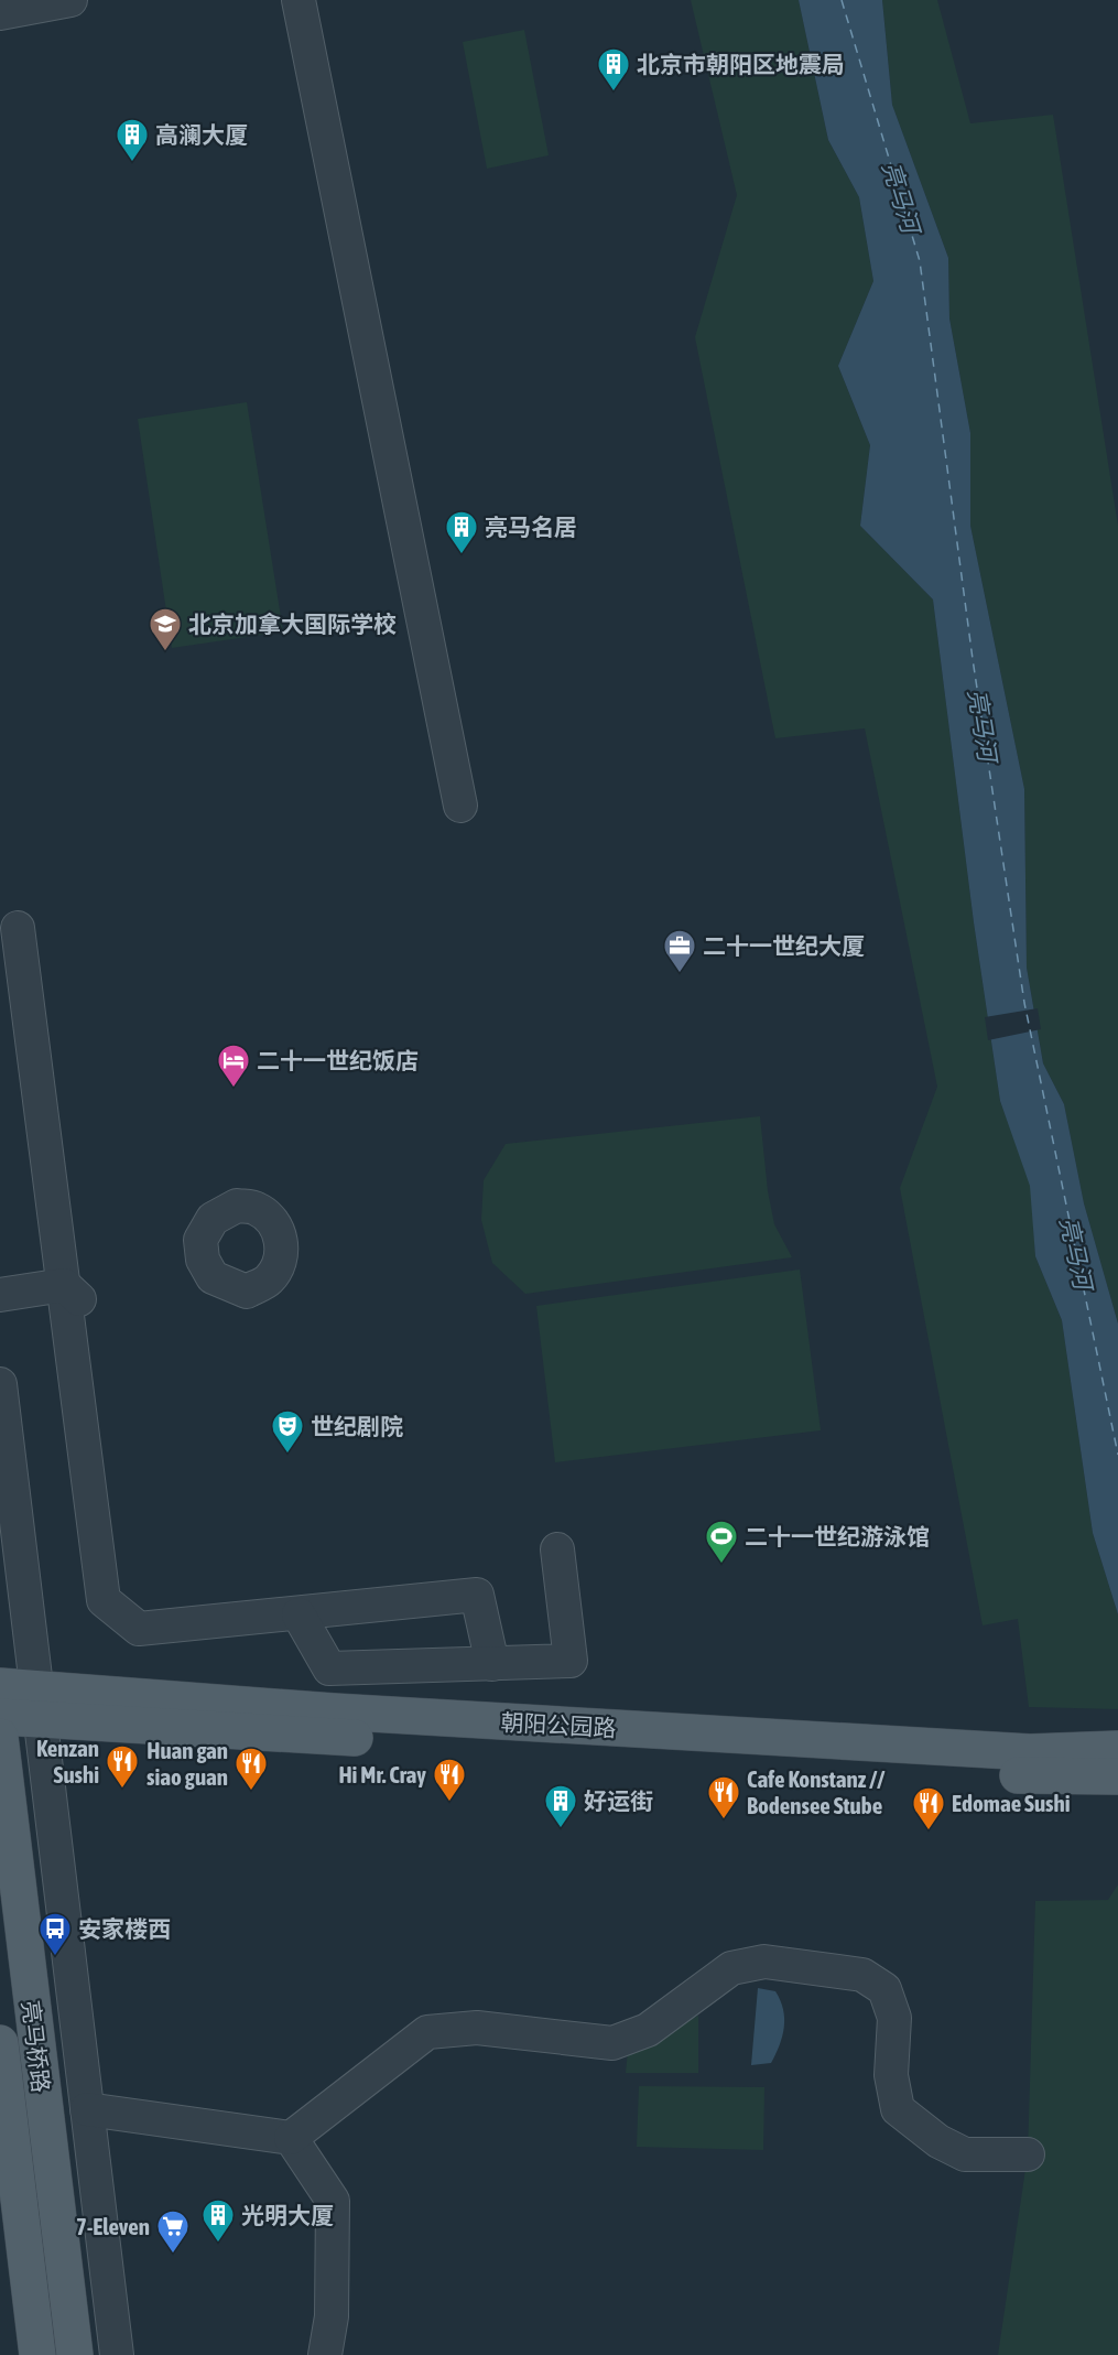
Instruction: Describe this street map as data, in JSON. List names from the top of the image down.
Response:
{
  "streets": {
    "main road": ["朝阳公园路", "亮马桥路"]
  },
  "water": ["亮马河"],
  "places": {
    "building": [
      "北京市朝阳区地震局",
      "高澜大厦",
      "亮马名居",
      "好运街",
      "光明大厦"
    ],
    "school or university": ["北京加拿大国际学校"],
    "office": ["二十一世纪大厦"],
    "hotel": ["二十一世纪饭店"],
    "theatre": ["世纪剧院"],
    "sports": ["二十一世纪游泳馆"],
    "restaurant": [
      "Kenzan Sushi",
      "Huan gan siao guan",
      "Hi Mr. Cray",
      "Cafe Konstanz // Bodensee Stube",
      "Edomae Sushi"
    ],
    "bus stop": ["安家楼西"],
    "supermarket": ["7-Eleven"]
  }
}
